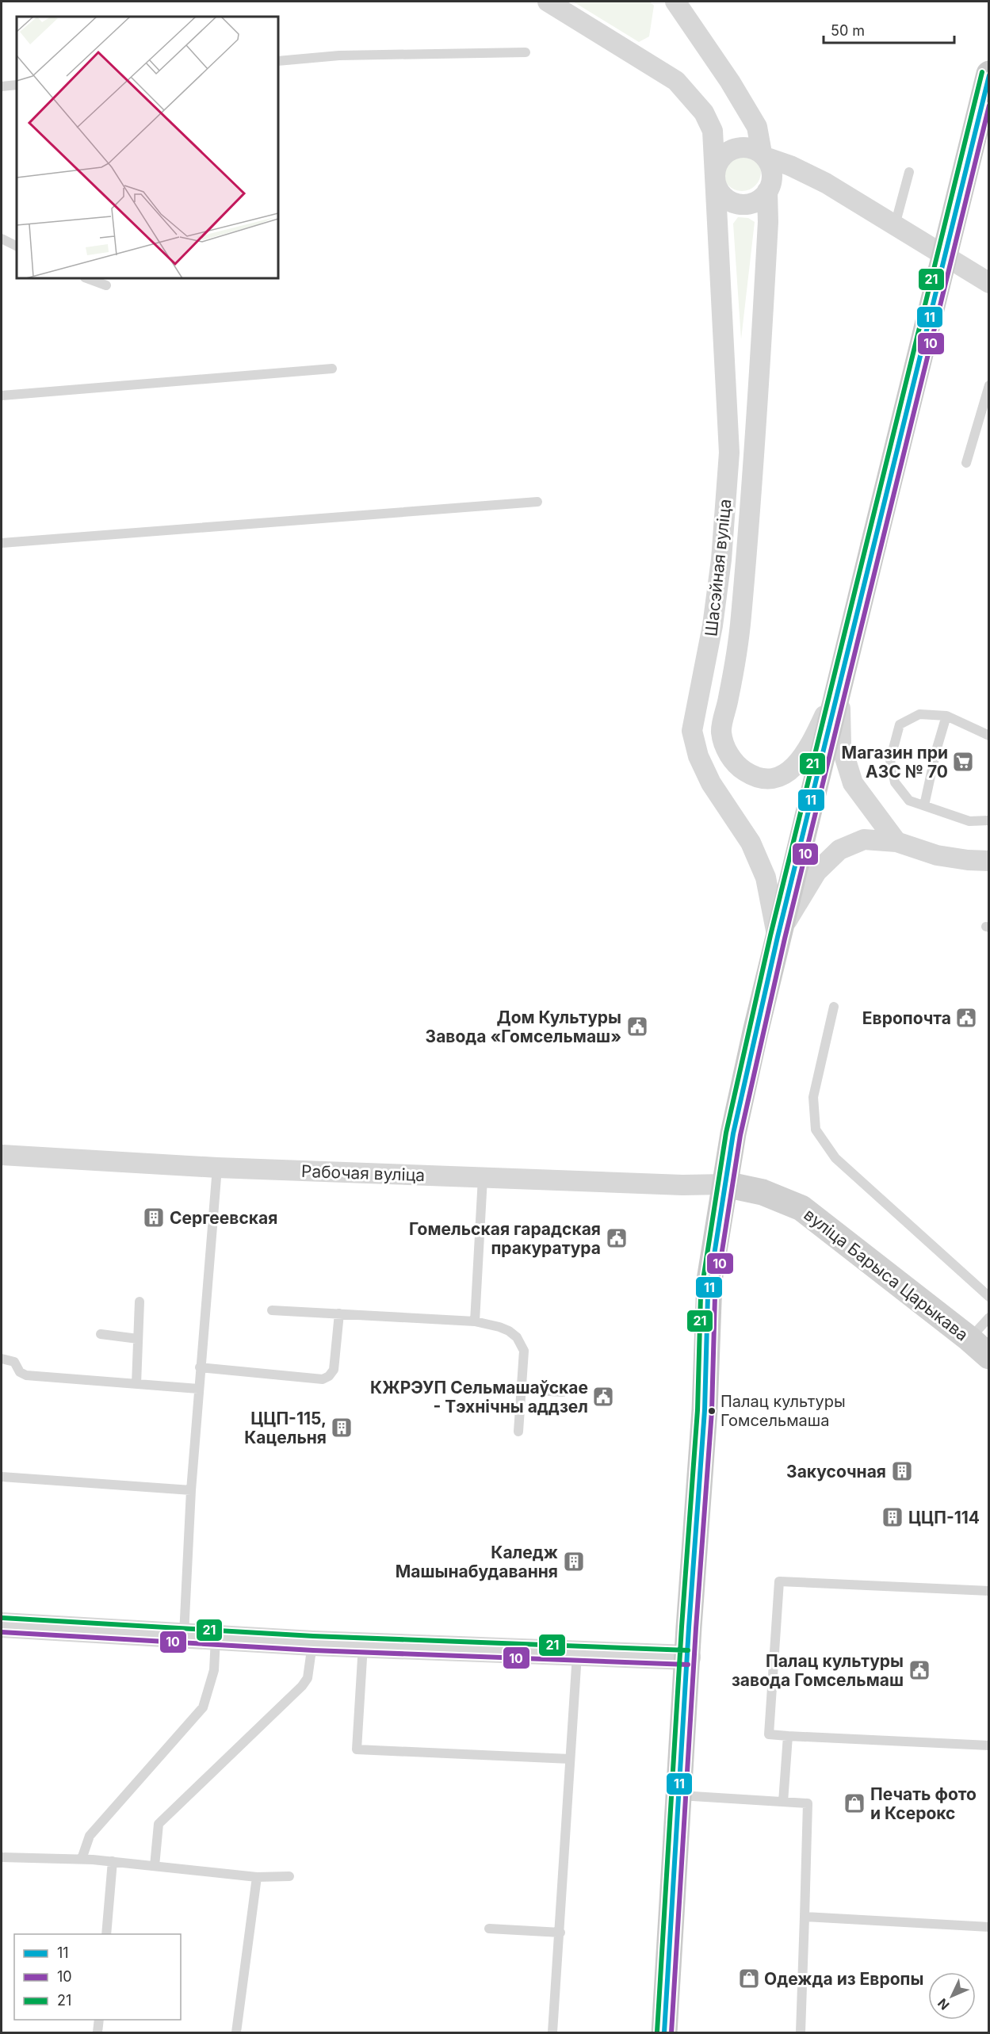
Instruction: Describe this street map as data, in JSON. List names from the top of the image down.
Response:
{
  "streets": {
    "main road": ["вуліца Барыса Царыкава"],
    "street": ["Шасэйная вуліца", "Рабочая вуліца"]
  },
  "crossings": [
    ["Рабочая вуліца", "вуліца Барыса Царыкава"]
  ],
  "places": {
    "supermarket": ["Магазин при АЗС № 70"],
    "public building": [
      "Европочта",
      "Дом Культуры Завода «Гомсельмаш»",
      "Гомельская гарадская пракуратура",
      "КЖРЭУП Сельмашаўскае - Тэхнічны аддзел",
      "Палац культуры завода Гомсельмаш"
    ],
    "building": [
      "Сергеевская",
      "ЦЦП-115, Кацельня",
      "Закусочная",
      "ЦЦП-114",
      "Каледж Машынабудавання"
    ],
    "other": ["Палац культуры Гомсельмаша"],
    "shop": ["Печать фото и Ксерокс", "Одежда из Европы"]
  },
  "lines": ["transit line 21", "transit line 11", "transit line 10"],
  "legend": ["11", "10", "21"],
  "scale_bar": "50 m",
  "north": "bottom left"
}
